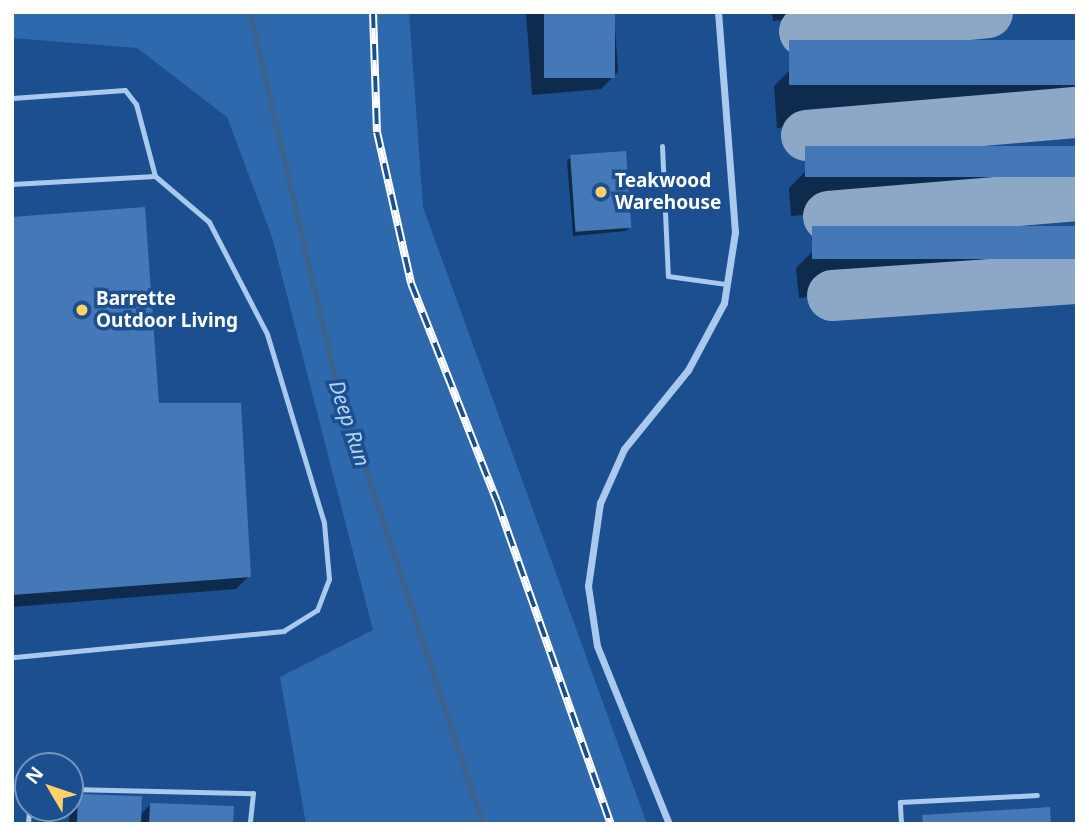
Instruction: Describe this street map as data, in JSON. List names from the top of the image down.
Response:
{
  "water": ["Deep Run"],
  "places": ["Teakwood Warehouse", "Barrette Outdoor Living"],
  "north": "top left"
}
